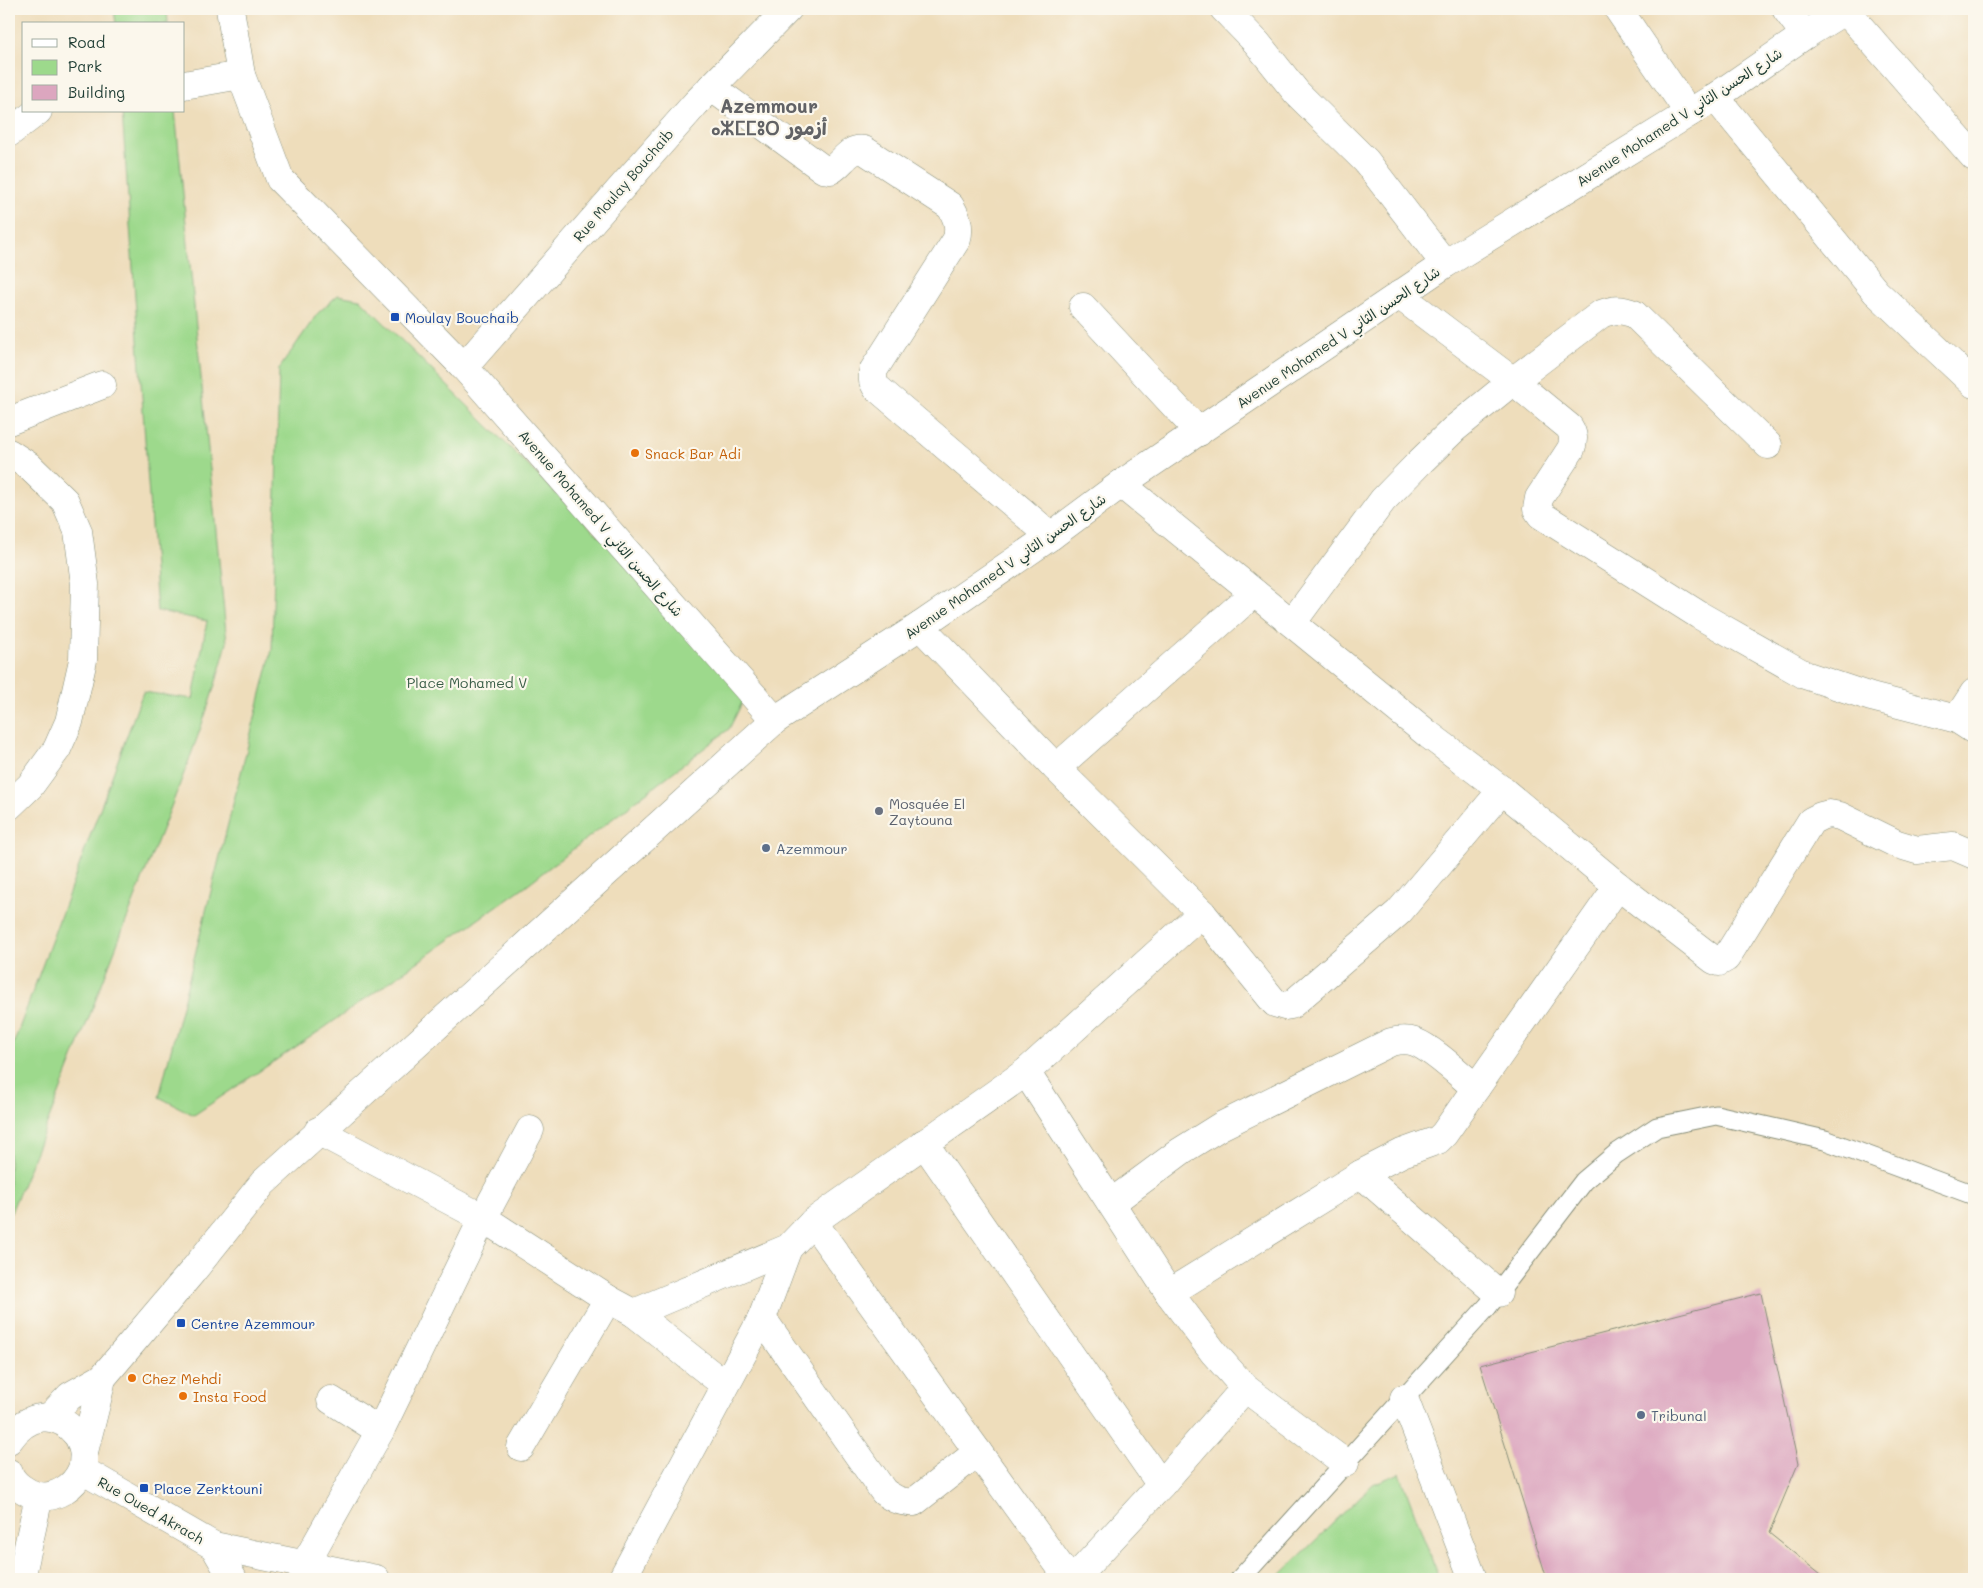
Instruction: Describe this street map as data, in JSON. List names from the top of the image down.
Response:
{
  "streets": {
    "street": ["Avenue Mohamed V شارع الحسن الثاني", "Rue Moulay Bouchaib", "Rue Oued Akrach"]
  },
  "crossings": [
    ["Avenue Mohamed V شارع الحسن الثاني", "Rue Moulay Bouchaib"]
  ],
  "districts": ["Azemmour ⴰⵣⵎⵎⵓⵔ أزمور"],
  "parks": ["Place Mohamed V"],
  "places": {
    "transit": ["Moulay Bouchaib", "Centre Azemmour", "Place Zerktouni"],
    "other": [
      "Snack Bar Adi",
      "Mosquée El Zaytouna",
      "Azemmour",
      "Chez Mehdi",
      "Insta Food",
      "Tribunal"
    ]
  },
  "legend": ["Road", "Park", "Building"]
}
